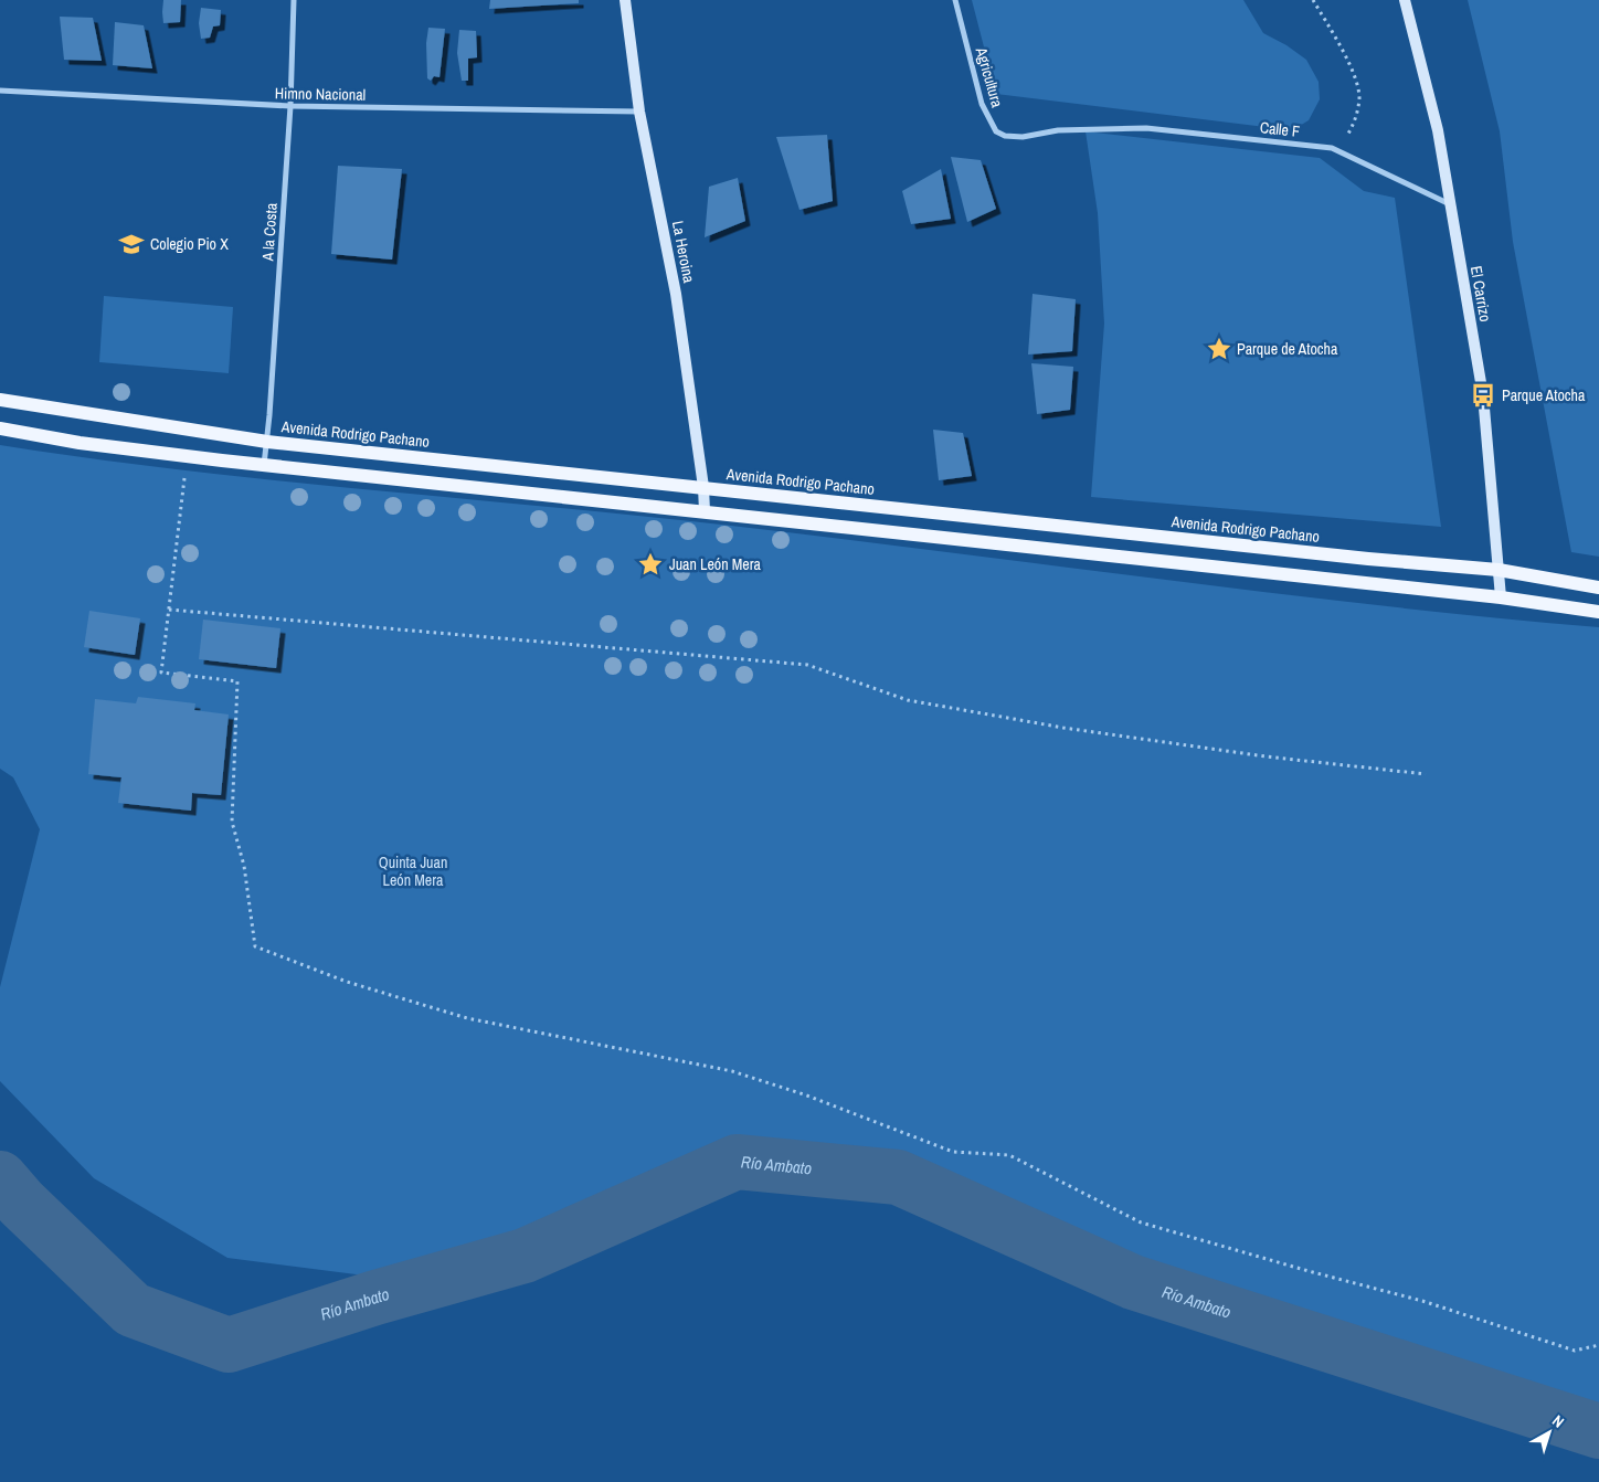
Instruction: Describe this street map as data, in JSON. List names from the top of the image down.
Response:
{
  "streets": {
    "main road": ["Avenida Rodrigo Pachano"],
    "street": [
      "Agricultura",
      "Himno Nacional",
      "Calle F",
      "A la Costa",
      "La Heroina",
      "El Carrizo"
    ]
  },
  "crossings": [
    ["Agricultura", "Calle F"],
    ["Himno Nacional", "A la Costa"],
    ["Himno Nacional", "La Heroina"],
    ["Calle F", "El Carrizo"],
    ["A la Costa", "Avenida Rodrigo Pachano"],
    ["La Heroina", "Avenida Rodrigo Pachano"],
    ["El Carrizo", "Avenida Rodrigo Pachano"]
  ],
  "water": ["Río Ambato"],
  "parks": ["Quinta Juan León Mera"],
  "places": {
    "school or university": ["Colegio Pio X"],
    "place": ["Parque de Atocha", "Juan León Mera"],
    "bus stop": ["Parque Atocha"]
  },
  "north": "top right"
}
